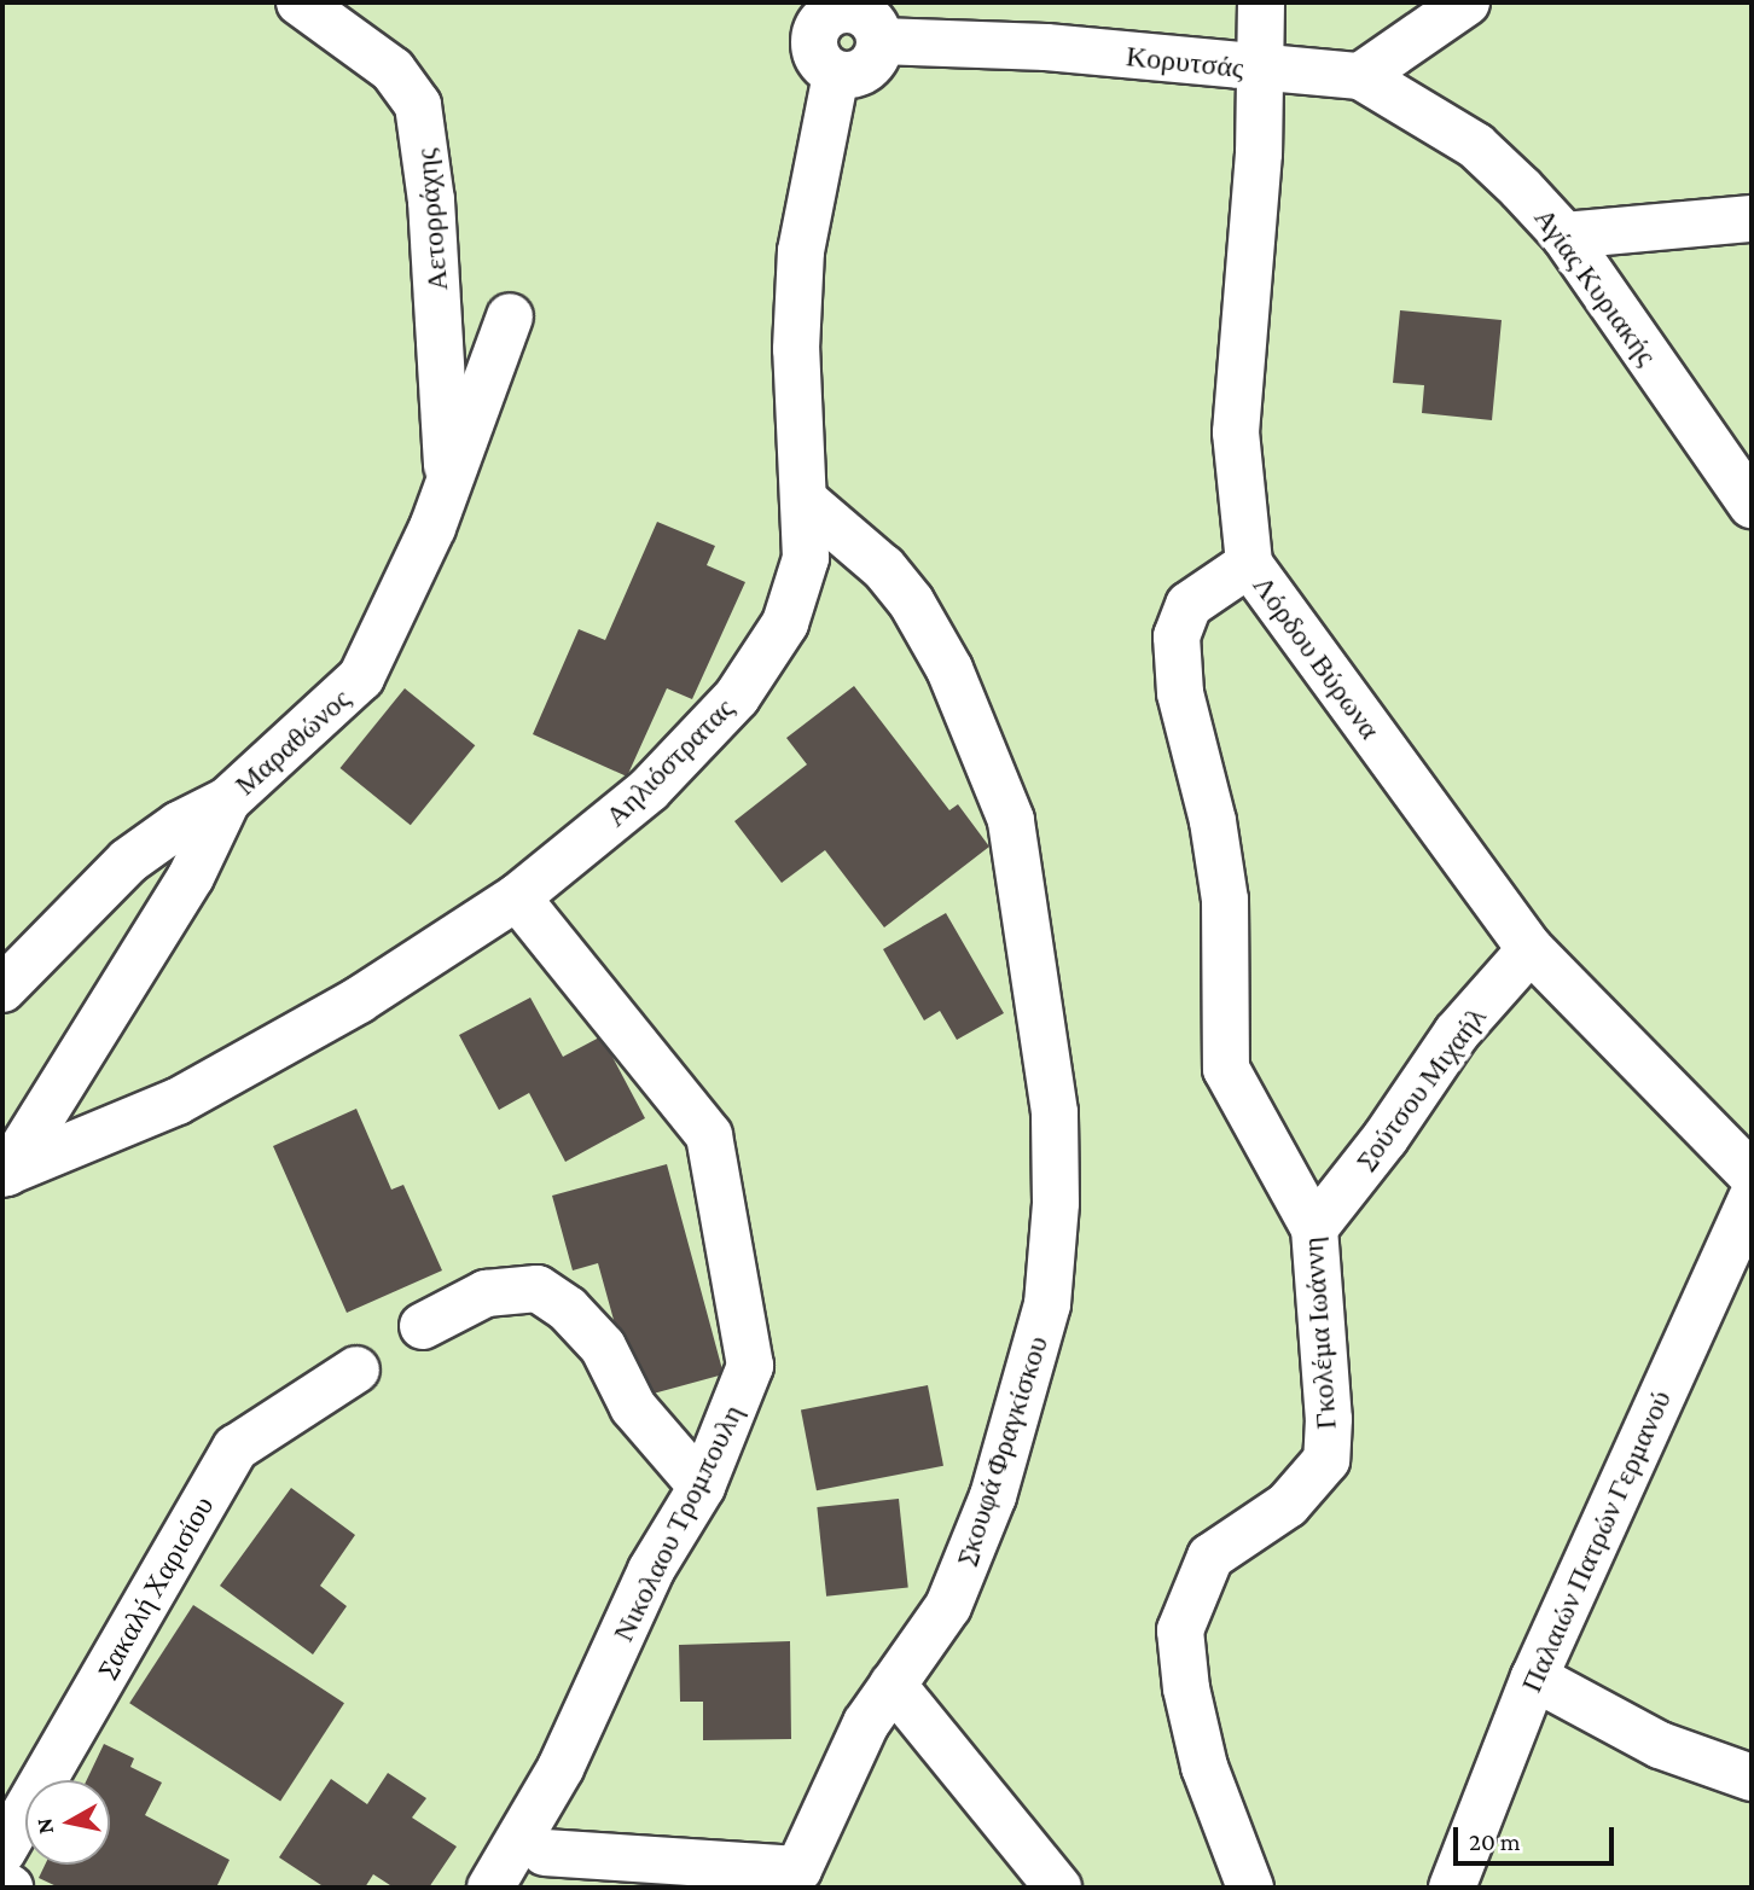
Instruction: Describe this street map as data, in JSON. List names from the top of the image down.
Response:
{
  "streets": {
    "street": [
      "Κορυτσάς",
      "Αετορράχης",
      "Αγίας Κυριακής",
      "Λόρδου Βύρωνα",
      "Μαραθώνος",
      "Αηλιόστρατας",
      "Σούτσου Μιχαήλ",
      "Γκολέμα Ιωάννη",
      "Σκουφά Φραγκίσκου",
      "Νικολαου Τρομπουλη",
      "Παλαιών Πατρών Γερμανού",
      "Σακαλή Χαρισίου"
    ]
  },
  "crossings": [
    ["Κορυτσάς", "Αγίας Κυριακής"],
    ["Κορυτσάς", "Λόρδου Βύρωνα"],
    ["Κορυτσάς", "Αηλιόστρατας"],
    ["Αετορράχης", "Μαραθώνος"],
    ["Λόρδου Βύρωνα", "Σούτσου Μιχαήλ"],
    ["Λόρδου Βύρωνα", "Γκολέμα Ιωάννη"],
    ["Αηλιόστρατας", "Σκουφά Φραγκίσκου"],
    ["Αηλιόστρατας", "Νικολαου Τρομπουλη"],
    ["Σούτσου Μιχαήλ", "Γκολέμα Ιωάννη"]
  ],
  "scale_bar": "20 m",
  "north": "left"
}
